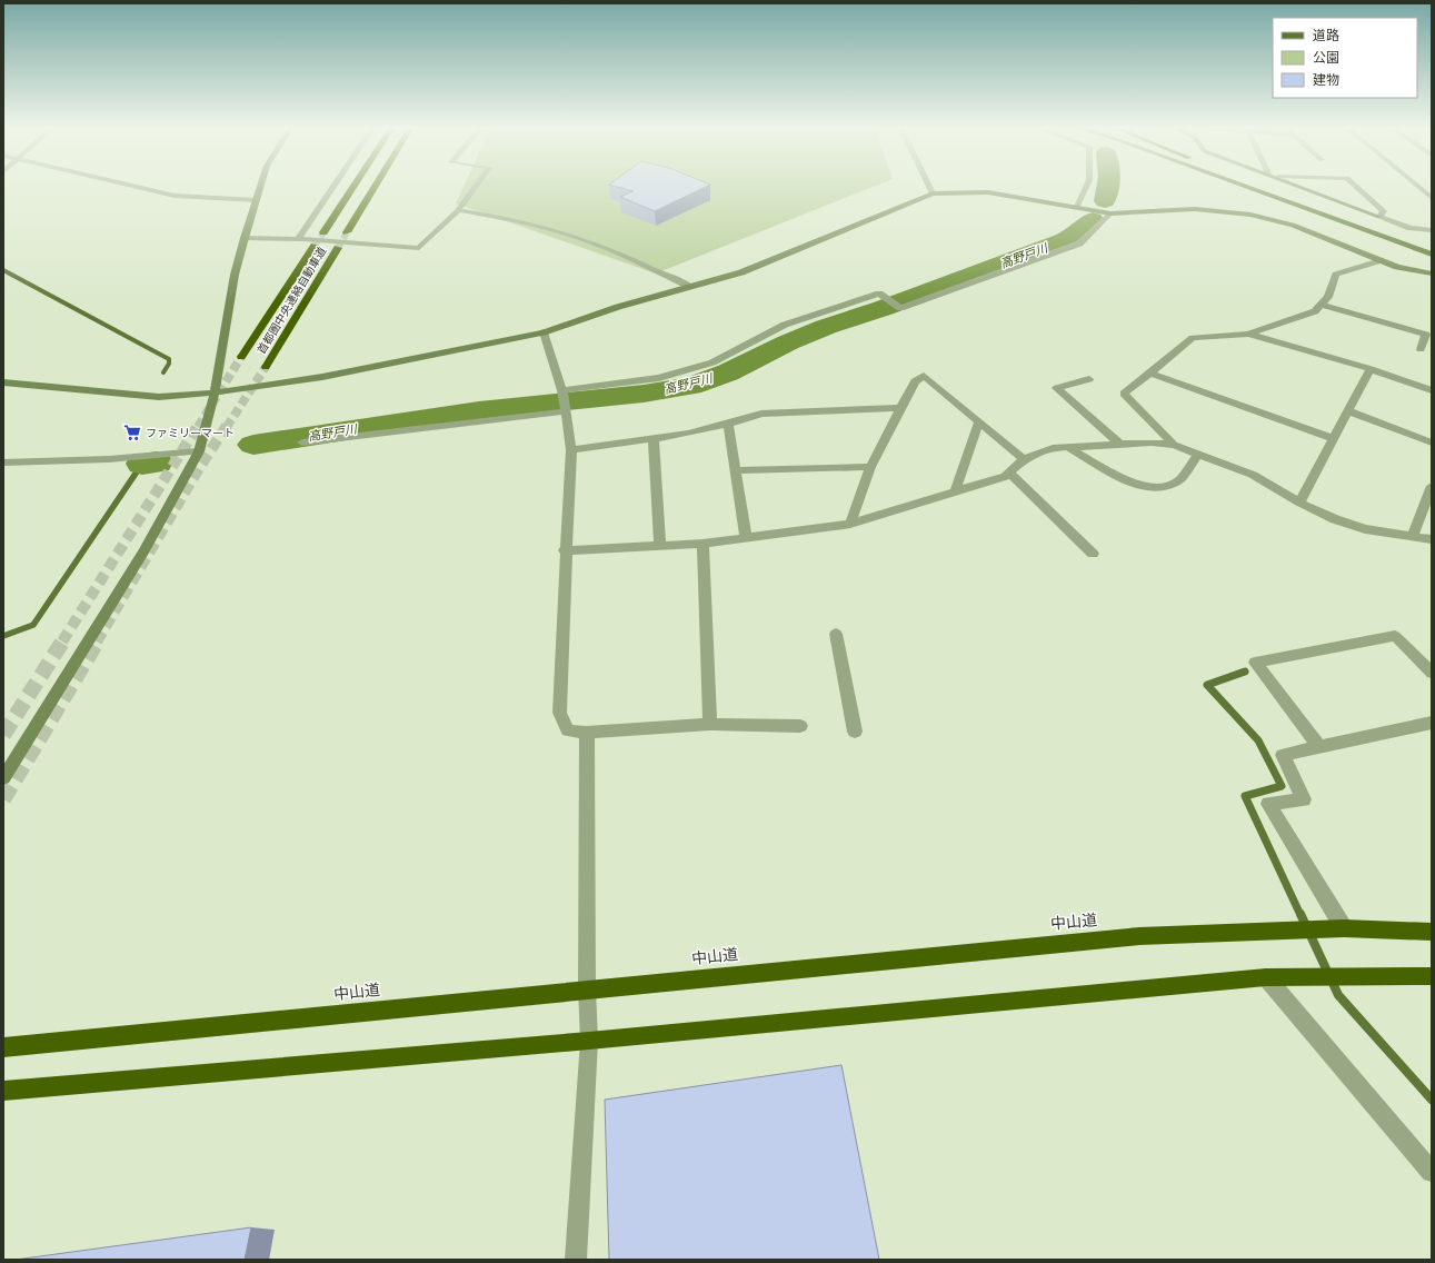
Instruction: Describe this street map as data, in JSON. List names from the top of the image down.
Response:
{
  "streets": {
    "highway": ["首都圏中央連絡自動車道", "中山道"]
  },
  "water": ["高野戸川"],
  "places": {
    "supermarket": ["ファミリーマート"]
  },
  "legend": ["道路", "公園", "建物"]
}
